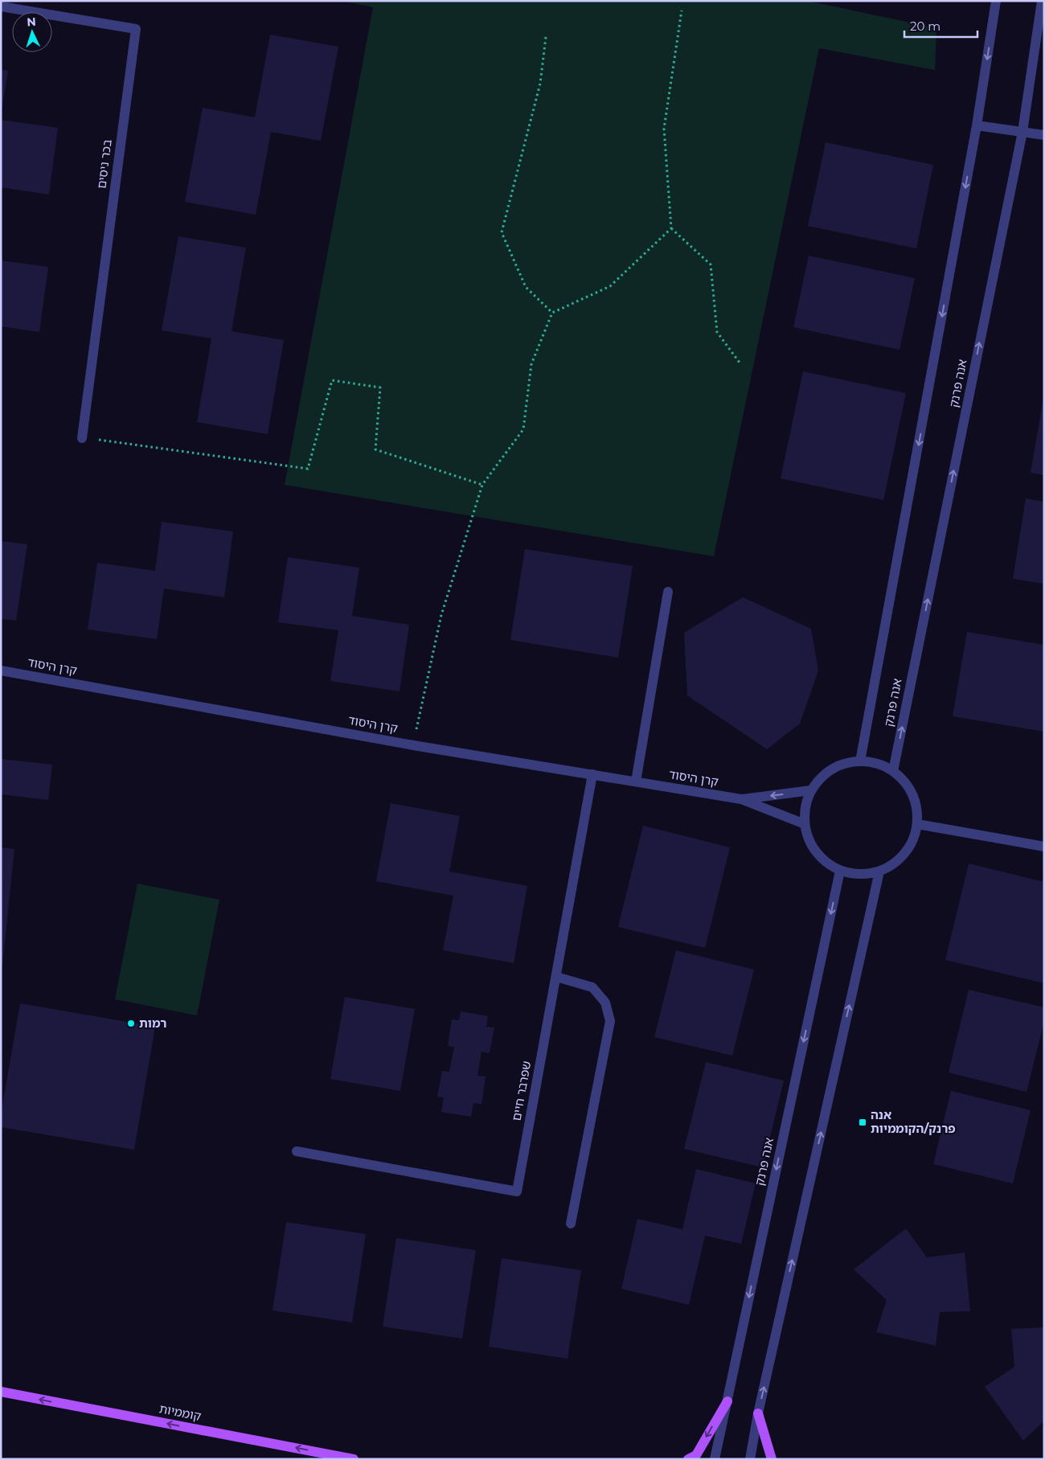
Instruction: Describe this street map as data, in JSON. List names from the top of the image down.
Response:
{
  "streets": {
    "main road": ["קוממיות"],
    "street": [
      "בכר ניסים",
      "אנה פרנק",
      "קרן היסוד",
      "שפרבר חיים"
    ]
  },
  "crossings": [
    ["אנה פרנק", "קרן היסוד"],
    ["קרן היסוד", "שפרבר חיים"]
  ],
  "one_way": ["קוממיות"],
  "places": {
    "other": ["רמות"],
    "transit": ["אנה פרנק/הקוממיות"]
  },
  "scale_bar": "20 m",
  "north": "top"
}
